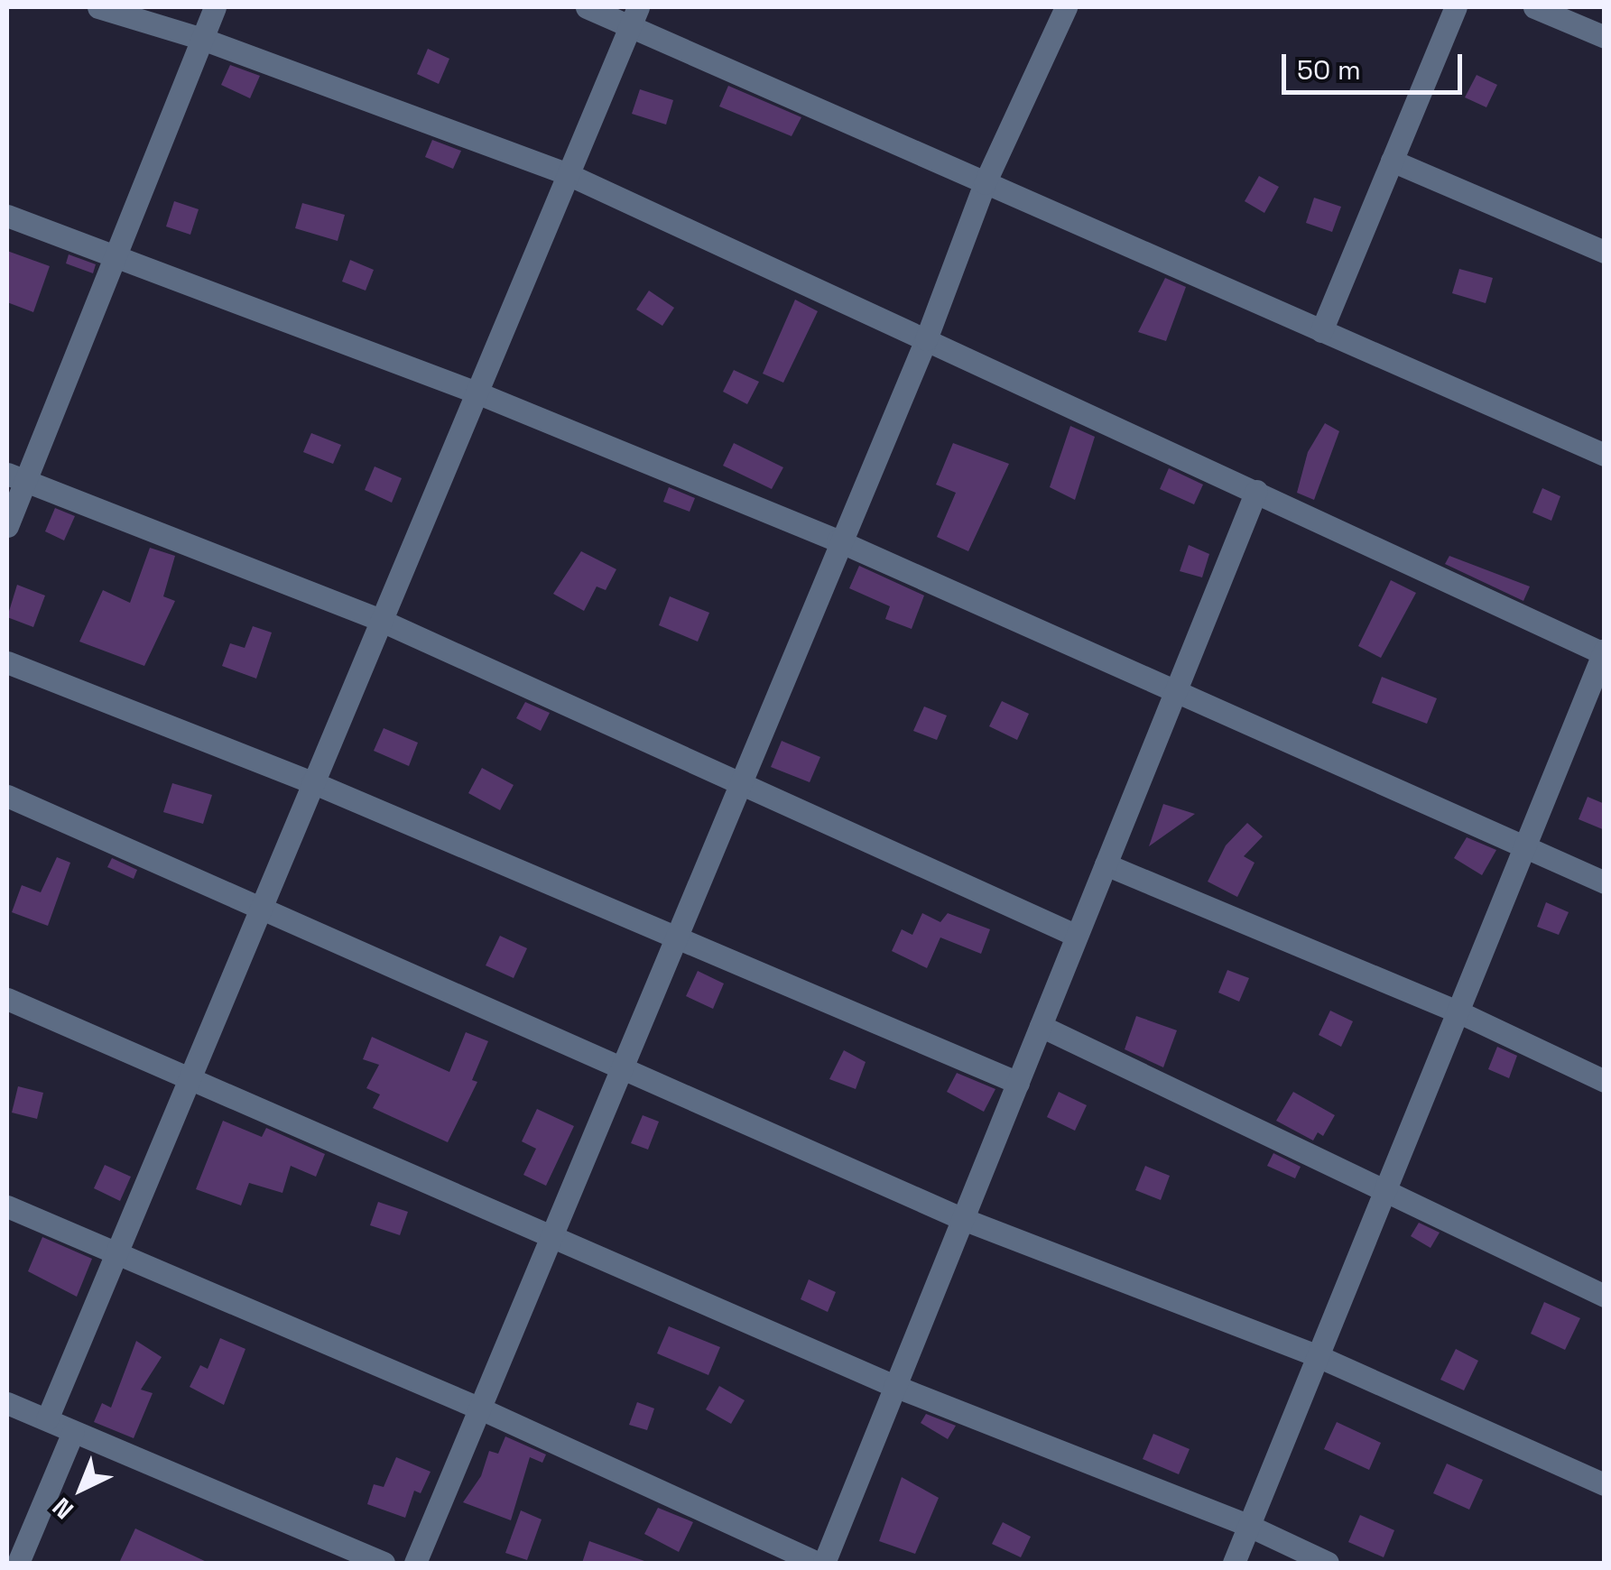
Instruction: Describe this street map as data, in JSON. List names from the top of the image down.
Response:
{
  "scale_bar": "50 m",
  "north": "bottom left"
}
